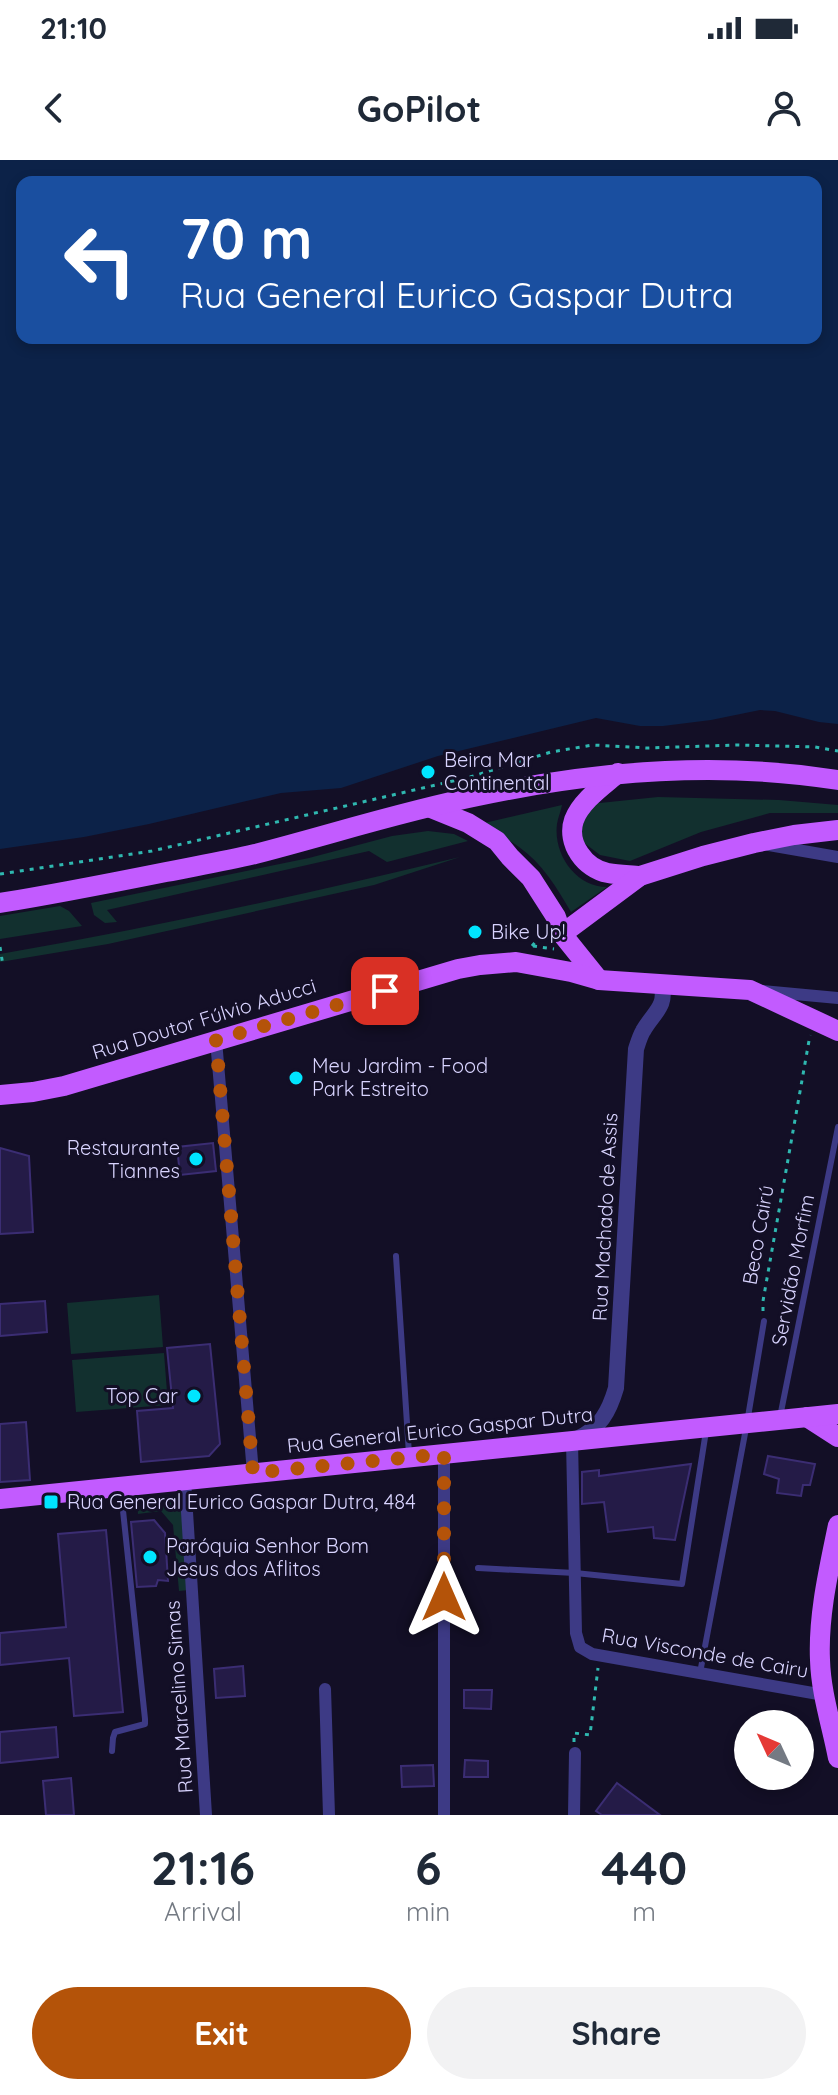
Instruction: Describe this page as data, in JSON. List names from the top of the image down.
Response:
{
  "streets": {
    "main road": ["Rua Doutor Fúlvio Aducci", "Rua General Eurico Gaspar Dutra"],
    "street": ["Rua Machado de Assis", "Rua Visconde de Cairu", "Rua Marcelino Simas"],
    "lane": ["Servidão Morfim"],
    "path": ["Beco Cairú"]
  },
  "crossings": [
    ["Rua Doutor Fúlvio Aducci", "Rua Machado de Assis"],
    ["Rua Machado de Assis", "Rua General Eurico Gaspar Dutra"],
    ["Servidão Morfim", "Rua General Eurico Gaspar Dutra"],
    ["Rua General Eurico Gaspar Dutra", "Rua Marcelino Simas"]
  ],
  "places": {
    "other": [
      "Beira Mar Continental",
      "Bike Up!",
      "Meu Jardim - Food Park Estreito",
      "Restaurante Tiannes",
      "Top Car",
      "Paróquia Senhor Bom Jesus dos Aflitos"
    ],
    "transit": ["Rua General Eurico Gaspar Dutra, 484"]
  },
  "north": "top left",
  "page": {
    "status": "21:10",
    "header": "GoPilot",
    "turn": ["70 m", "Rua General Eurico Gaspar Dutra"],
    "eta": [
      "21:16",
      "Arrival",
      "6",
      "min",
      "440",
      "m"
    ],
    "buttons": ["Exit", "Share"]
  }
}
